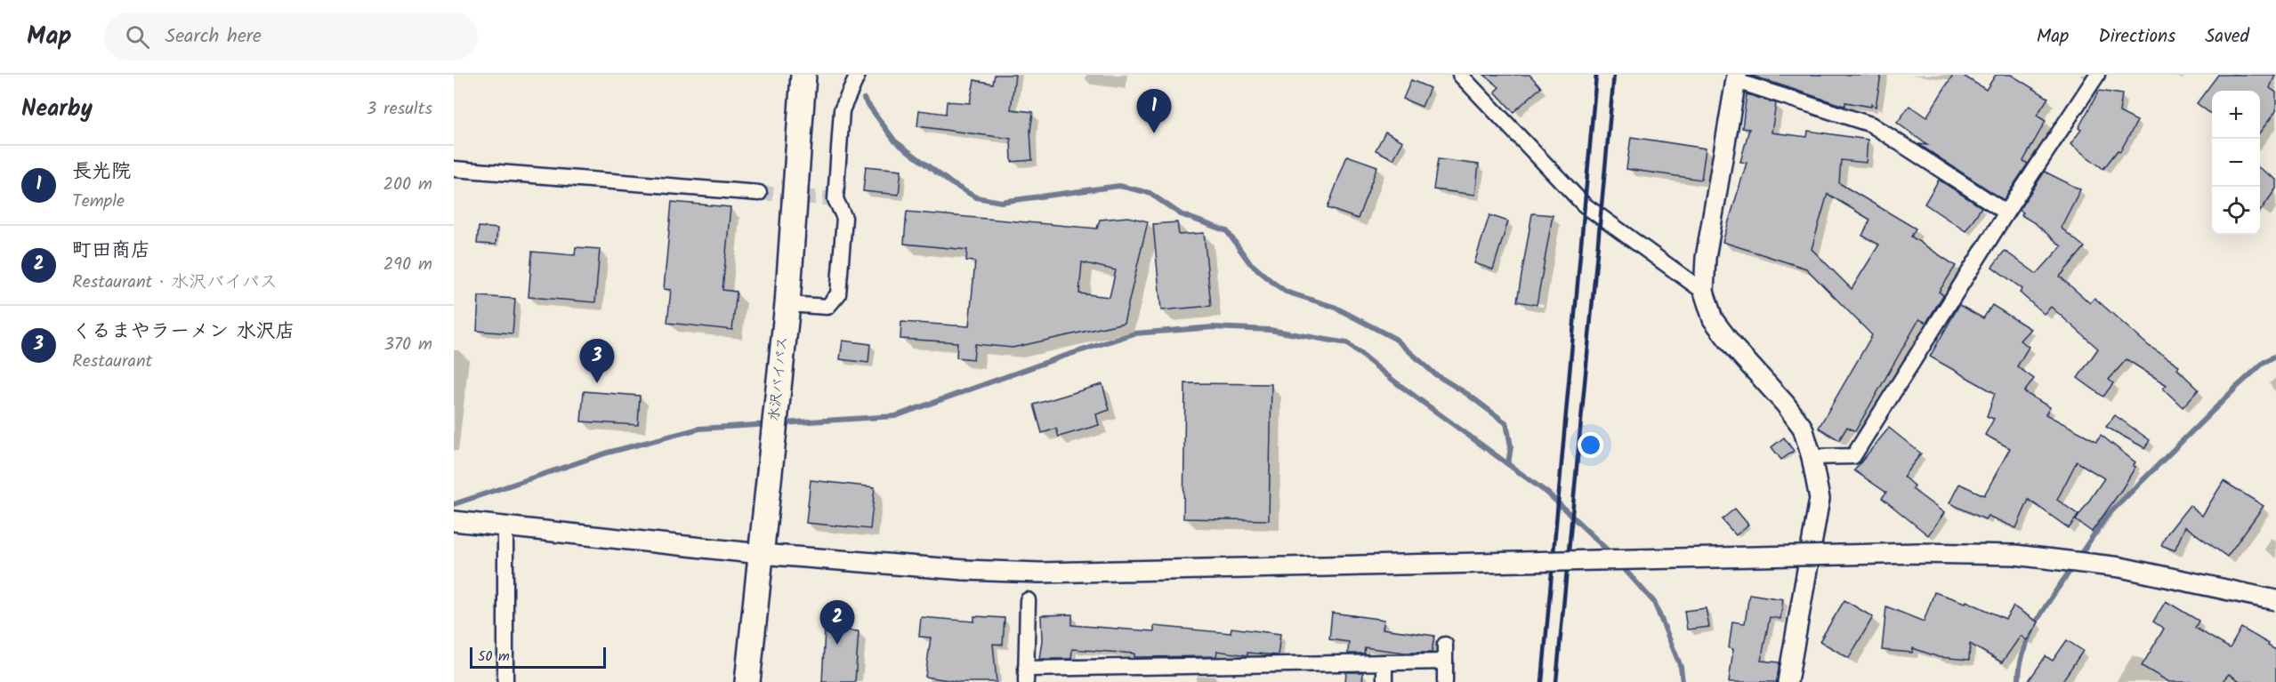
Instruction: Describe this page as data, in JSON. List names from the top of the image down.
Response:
{
  "streets": {
    "highway": ["水沢バイパス"]
  },
  "scale_bar": "50 m",
  "page": {
    "header": "Map",
    "search": "Search here",
    "nav": ["Map", "Directions", "Saved"],
    "heading": ["Nearby", "3 results"],
    "pins": ["1", "3", "2"],
    "map_buttons": ["+", "−"],
    "list": [
      {
        "mark": "1",
        "name": "長光院",
        "note": "Temple",
        "value": "200 m"
      },
      {
        "mark": "2",
        "name": "町田商店",
        "note": "Restaurant · 水沢バイパス",
        "value": "290 m"
      },
      {
        "mark": "3",
        "name": "くるまやラーメン 水沢店",
        "note": "Restaurant",
        "value": "370 m"
      }
    ],
    "scale": "50 m"
  }
}
